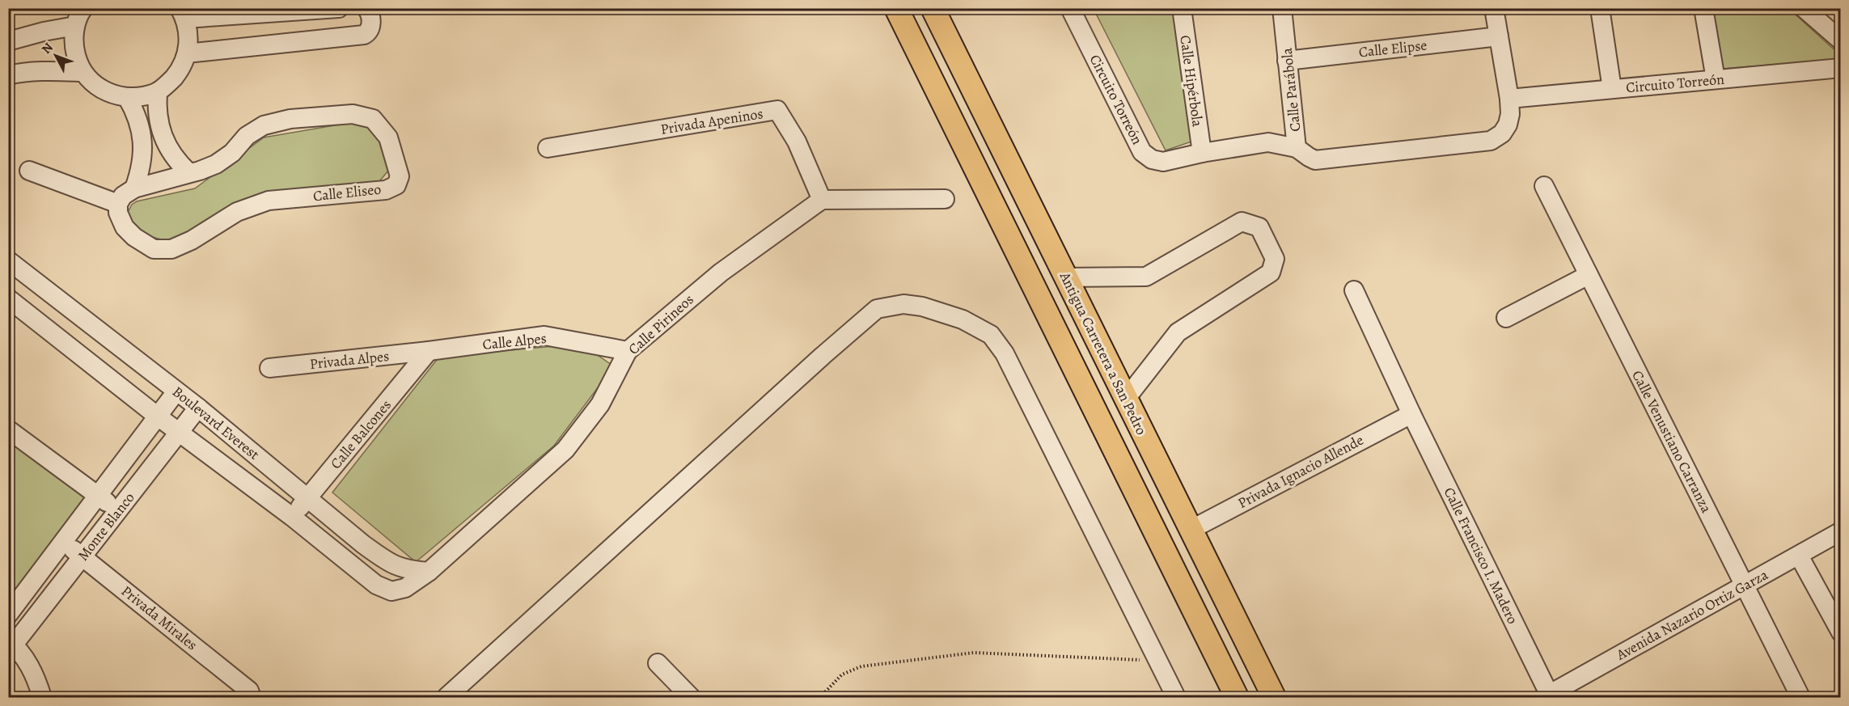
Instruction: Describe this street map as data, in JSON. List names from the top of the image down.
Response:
{
  "streets": {
    "main road": ["Antigua Carretera a San Pedro"],
    "street": [
      "Calle Elipse",
      "Calle Hipérbola",
      "Circuito Torreón",
      "Calle Parábola",
      "Privada Apeninos",
      "Calle Eliseo",
      "Calle Pirineos",
      "Calle Alpes",
      "Privada Alpes",
      "Boulevard Everest",
      "Calle Balcones",
      "Calle Venustiano Carranza",
      "Privada Ignacio Allende",
      "Monte Blanco",
      "Calle Francisco I. Madero",
      "Avenida Nazario Ortiz Garza",
      "Privada Mirales"
    ]
  },
  "crossings": [
    ["Calle Elipse", "Calle Parábola"],
    ["Calle Hipérbola", "Circuito Torreón"],
    ["Circuito Torreón", "Calle Parábola"],
    ["Privada Apeninos", "Calle Pirineos"],
    ["Calle Pirineos", "Calle Alpes"],
    ["Calle Pirineos", "Boulevard Everest"],
    ["Calle Alpes", "Privada Alpes"],
    ["Calle Alpes", "Calle Balcones"],
    ["Antigua Carretera a San Pedro", "Privada Ignacio Allende"],
    ["Privada Alpes", "Calle Balcones"],
    ["Boulevard Everest", "Calle Balcones"],
    ["Boulevard Everest", "Monte Blanco"],
    ["Calle Venustiano Carranza", "Avenida Nazario Ortiz Garza"],
    ["Privada Ignacio Allende", "Calle Francisco I. Madero"],
    ["Monte Blanco", "Privada Mirales"],
    ["Calle Francisco I. Madero", "Avenida Nazario Ortiz Garza"]
  ],
  "north": "top left"
}
